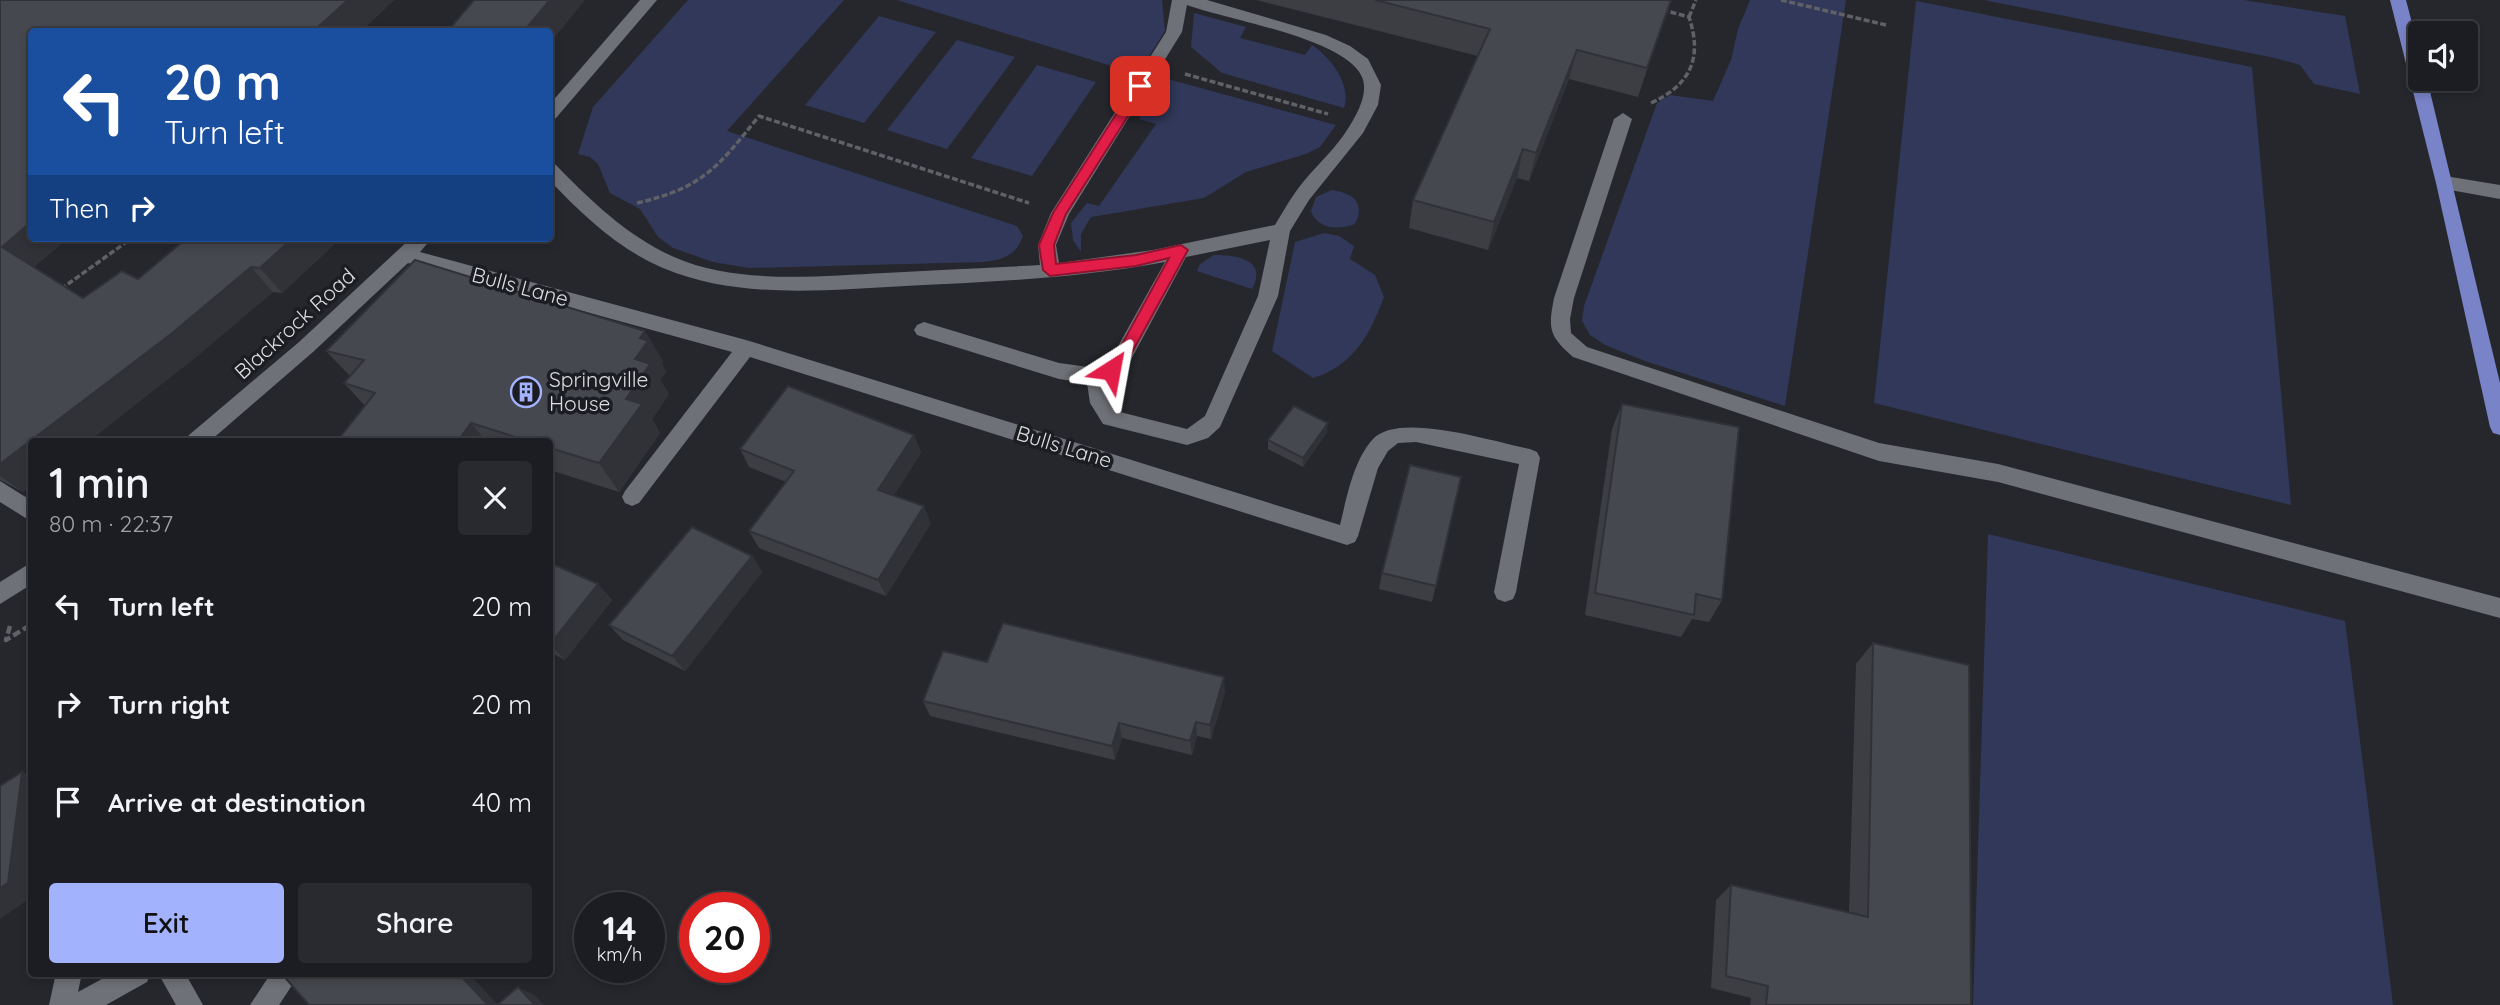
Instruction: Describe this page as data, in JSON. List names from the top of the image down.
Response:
{
  "streets": {
    "street": ["Bulls Lane", "Blackrock Road"]
  },
  "crossings": [
    ["Bulls Lane", "Blackrock Road"]
  ],
  "places": {
    "building": ["Springville House"]
  },
  "page": {
    "turn": ["20 m", "Turn left"],
    "then": "Then",
    "heading": ["1 min", "80 m · 22:37"],
    "list": [
      {
        "name": "Turn left",
        "value": "20 m"
      },
      {
        "name": "Turn right",
        "value": "20 m"
      },
      {
        "name": "Arrive at destination",
        "value": "40 m"
      }
    ],
    "buttons": ["Exit", "Share"],
    "speed": "14 km/h",
    "limit": "20"
  }
}
